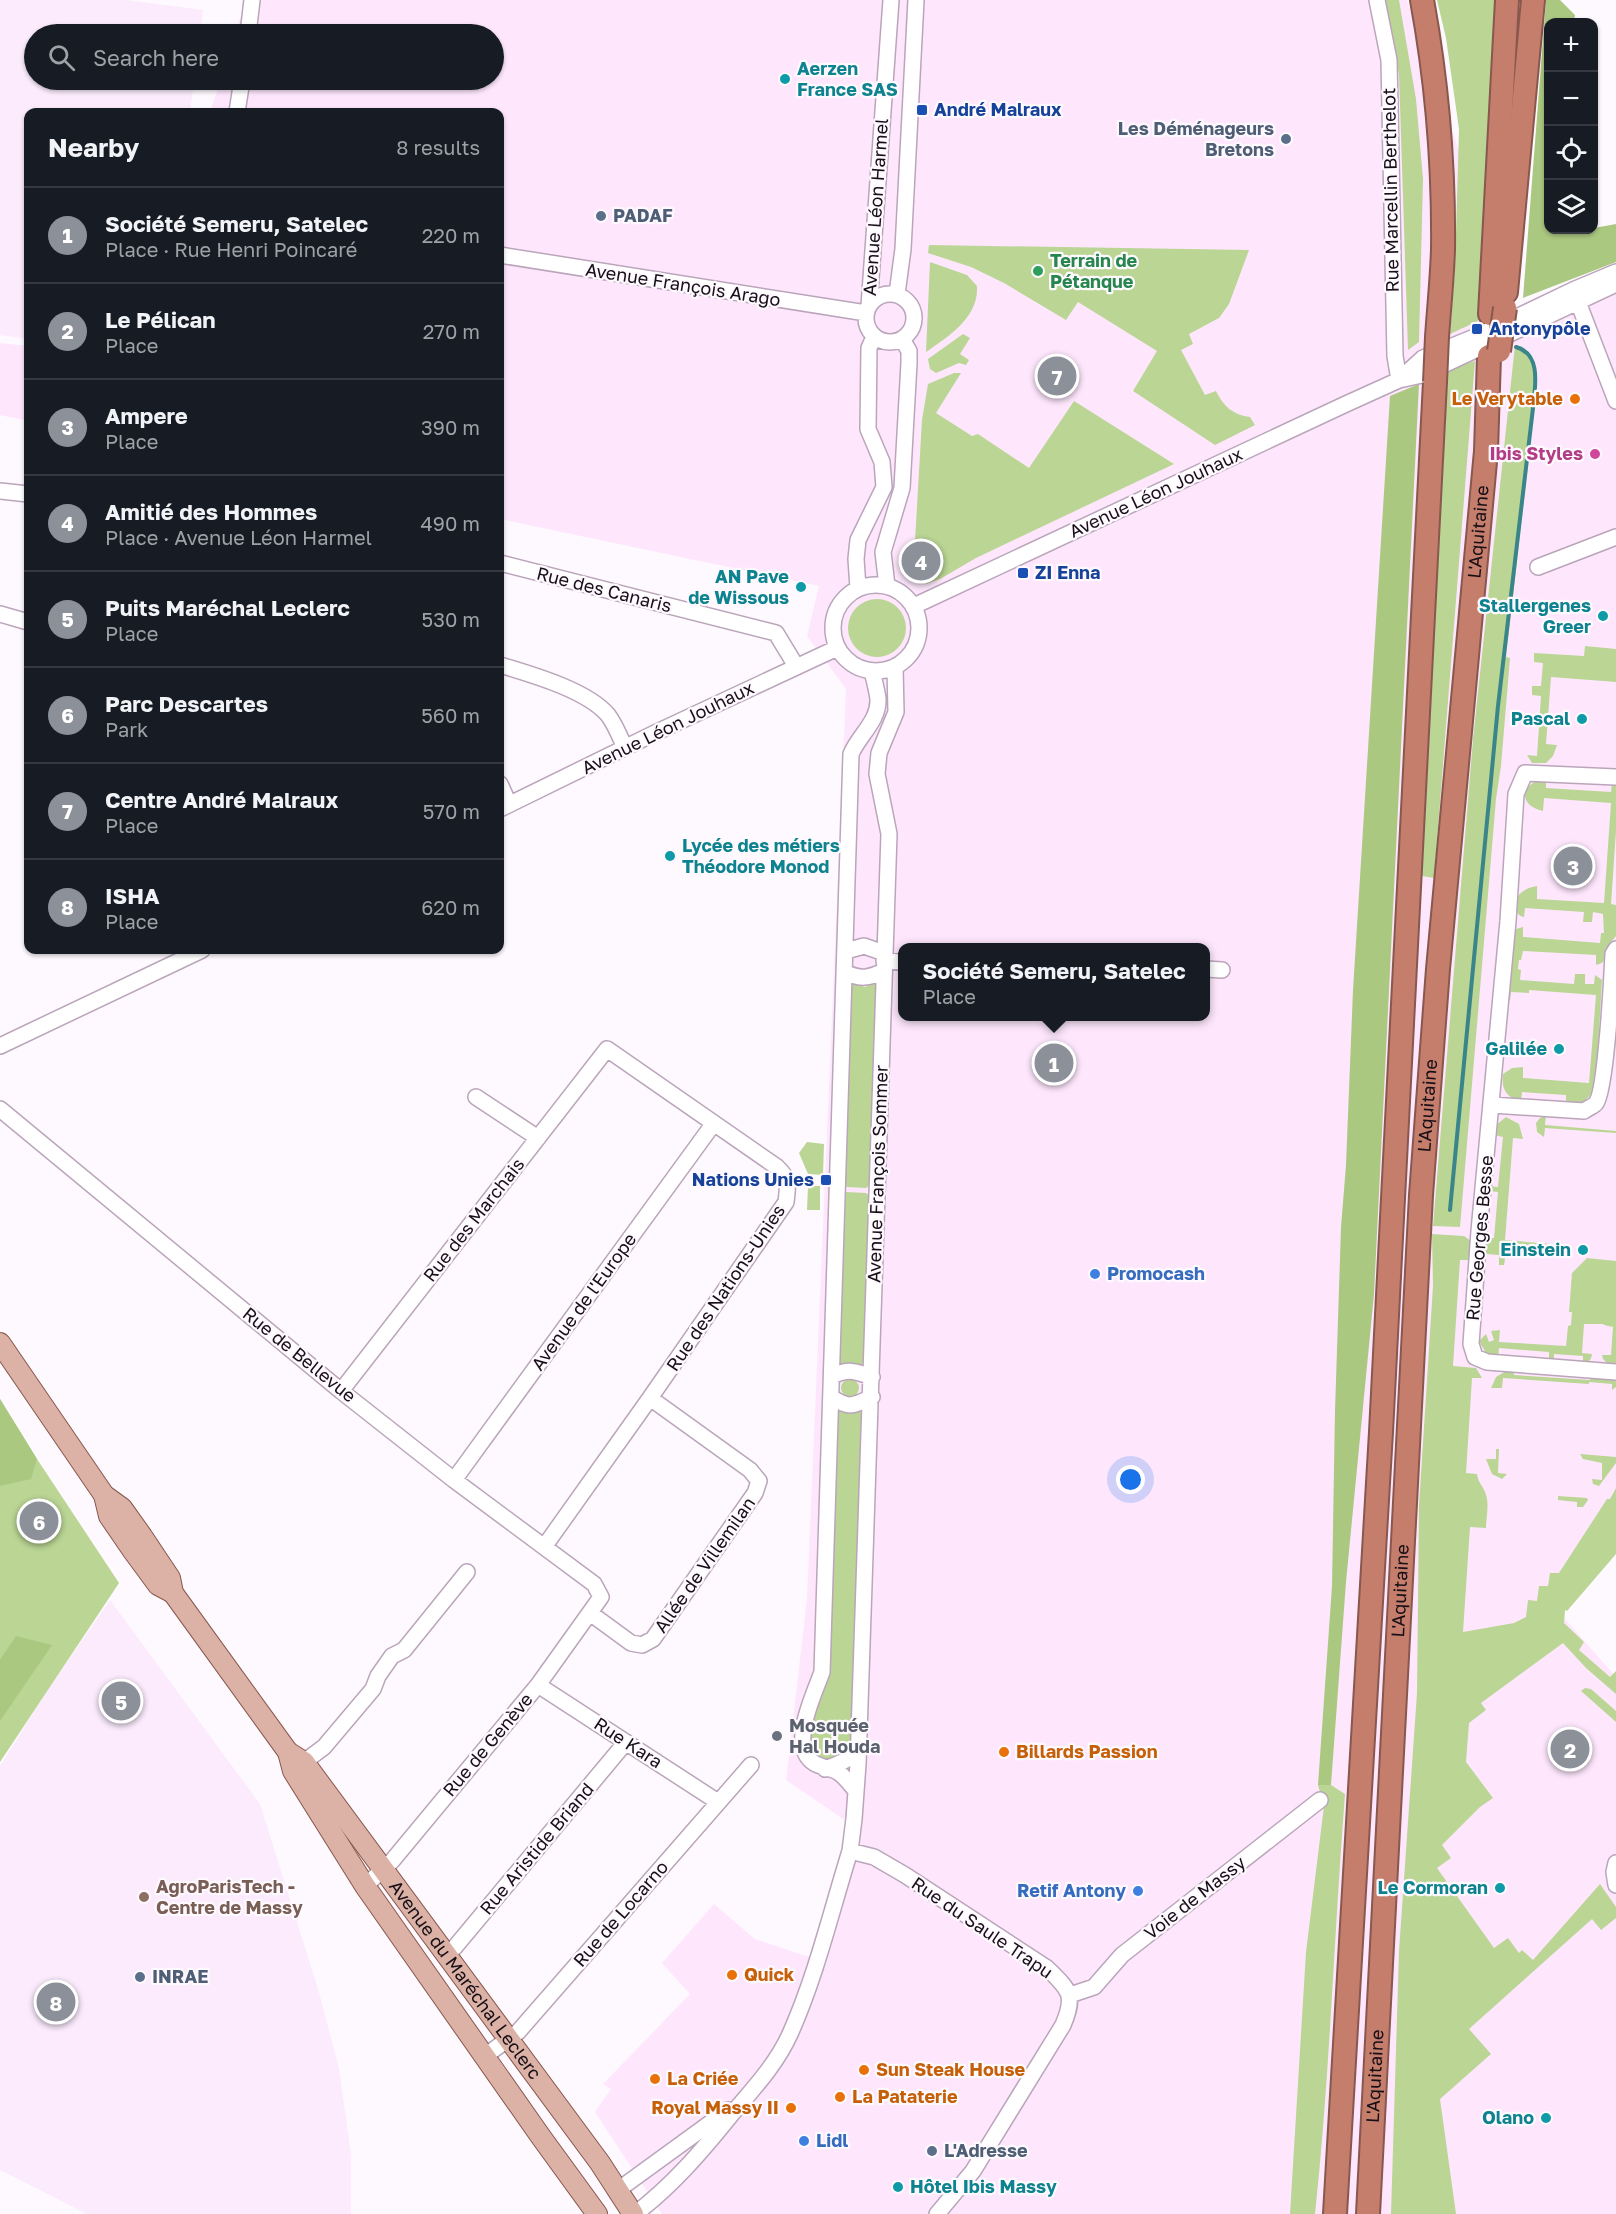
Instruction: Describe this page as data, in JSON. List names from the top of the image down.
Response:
{
  "streets": {
    "highway": ["L'Aquitaine"],
    "main road": ["Avenue du Maréchal Leclerc"],
    "street": [
      "Rue Marcellin Berthelot",
      "Avenue Léon Harmel",
      "Avenue François Arago",
      "Avenue Léon Jouhaux",
      "Rue des Canaris",
      "Avenue François Sommer",
      "Rue des Marchais",
      "Rue Georges Besse",
      "Rue des Nations-Unies",
      "Avenue de l'Europe",
      "Rue de Bellevue",
      "Allée de Villemilan",
      "Rue Kara",
      "Rue de Genève",
      "Rue Aristide Briand",
      "Voie de Massy",
      "Rue de Locarno",
      "Rue du Saule Trapu"
    ]
  },
  "crossings": [
    ["Rue Marcellin Berthelot", "Avenue Léon Jouhaux"],
    ["Avenue Léon Harmel", "Avenue François Arago"],
    ["Avenue Léon Jouhaux", "Rue des Canaris"],
    ["Avenue Léon Jouhaux", "Avenue François Sommer"],
    ["Rue des Marchais", "Rue des Nations-Unies"],
    ["Rue des Marchais", "Rue de Bellevue"],
    ["Rue des Nations-Unies", "Avenue de l'Europe"],
    ["Rue des Nations-Unies", "Rue de Bellevue"],
    ["Rue des Nations-Unies", "Allée de Villemilan"],
    ["Avenue de l'Europe", "Rue de Bellevue"],
    ["Rue de Bellevue", "Rue de Genève"],
    ["Allée de Villemilan", "Rue de Genève"],
    ["Rue Kara", "Rue de Genève"],
    ["Rue Kara", "Rue Aristide Briand"],
    ["Rue Kara", "Rue de Locarno"],
    ["Rue de Genève", "Avenue du Maréchal Leclerc"],
    ["Rue Aristide Briand", "Avenue du Maréchal Leclerc"],
    ["Voie de Massy", "Rue du Saule Trapu"],
    ["Rue de Locarno", "Avenue du Maréchal Leclerc"]
  ],
  "places": {
    "other": [
      "Aerzen France SAS",
      "Les Déménageurs Bretons",
      "PADAF",
      "Terrain de Pétanque",
      "Le Verytable",
      "Ibis Styles",
      "AN Pave de Wissous",
      "Stallergenes Greer",
      "Pascal",
      "Lycée des métiers Théodore Monod",
      "Galilée",
      "Einstein",
      "Promocash",
      "Mosquée Hal Houda",
      "Billards Passion",
      "Le Cormoran",
      "Retif Antony",
      "AgroParisTech - Centre de Massy",
      "Quick",
      "INRAE",
      "Sun Steak House",
      "La Criée",
      "La Pataterie",
      "Royal Massy II",
      "Olano",
      "Lidl",
      "L'Adresse",
      "Hôtel Ibis Massy"
    ],
    "transit": [
      "André Malraux",
      "Antonypôle",
      "ZI Enna",
      "Nations Unies"
    ]
  },
  "page": {
    "map_buttons": ["+", "−"],
    "search": "Search here",
    "heading": ["Nearby", "8 results"],
    "list": [
      {
        "mark": "1",
        "name": "Société Semeru, Satelec",
        "note": "Place · Rue Henri Poincaré",
        "value": "220 m"
      },
      {
        "mark": "2",
        "name": "Le Pélican",
        "note": "Place",
        "value": "270 m"
      },
      {
        "mark": "3",
        "name": "Ampere",
        "note": "Place",
        "value": "390 m"
      },
      {
        "mark": "4",
        "name": "Amitié des Hommes",
        "note": "Place · Avenue Léon Harmel",
        "value": "490 m"
      },
      {
        "mark": "5",
        "name": "Puits Maréchal Leclerc",
        "note": "Place",
        "value": "530 m"
      },
      {
        "mark": "6",
        "name": "Parc Descartes",
        "note": "Park",
        "value": "560 m"
      },
      {
        "mark": "7",
        "name": "Centre André Malraux",
        "note": "Place",
        "value": "570 m"
      },
      {
        "mark": "8",
        "name": "ISHA",
        "note": "Place",
        "value": "620 m"
      }
    ],
    "pins": [
      "7",
      "4",
      "3",
      "1",
      "6",
      "5",
      "2",
      "8"
    ],
    "popup": ["Société Semeru, Satelec", "Place"]
  }
}
